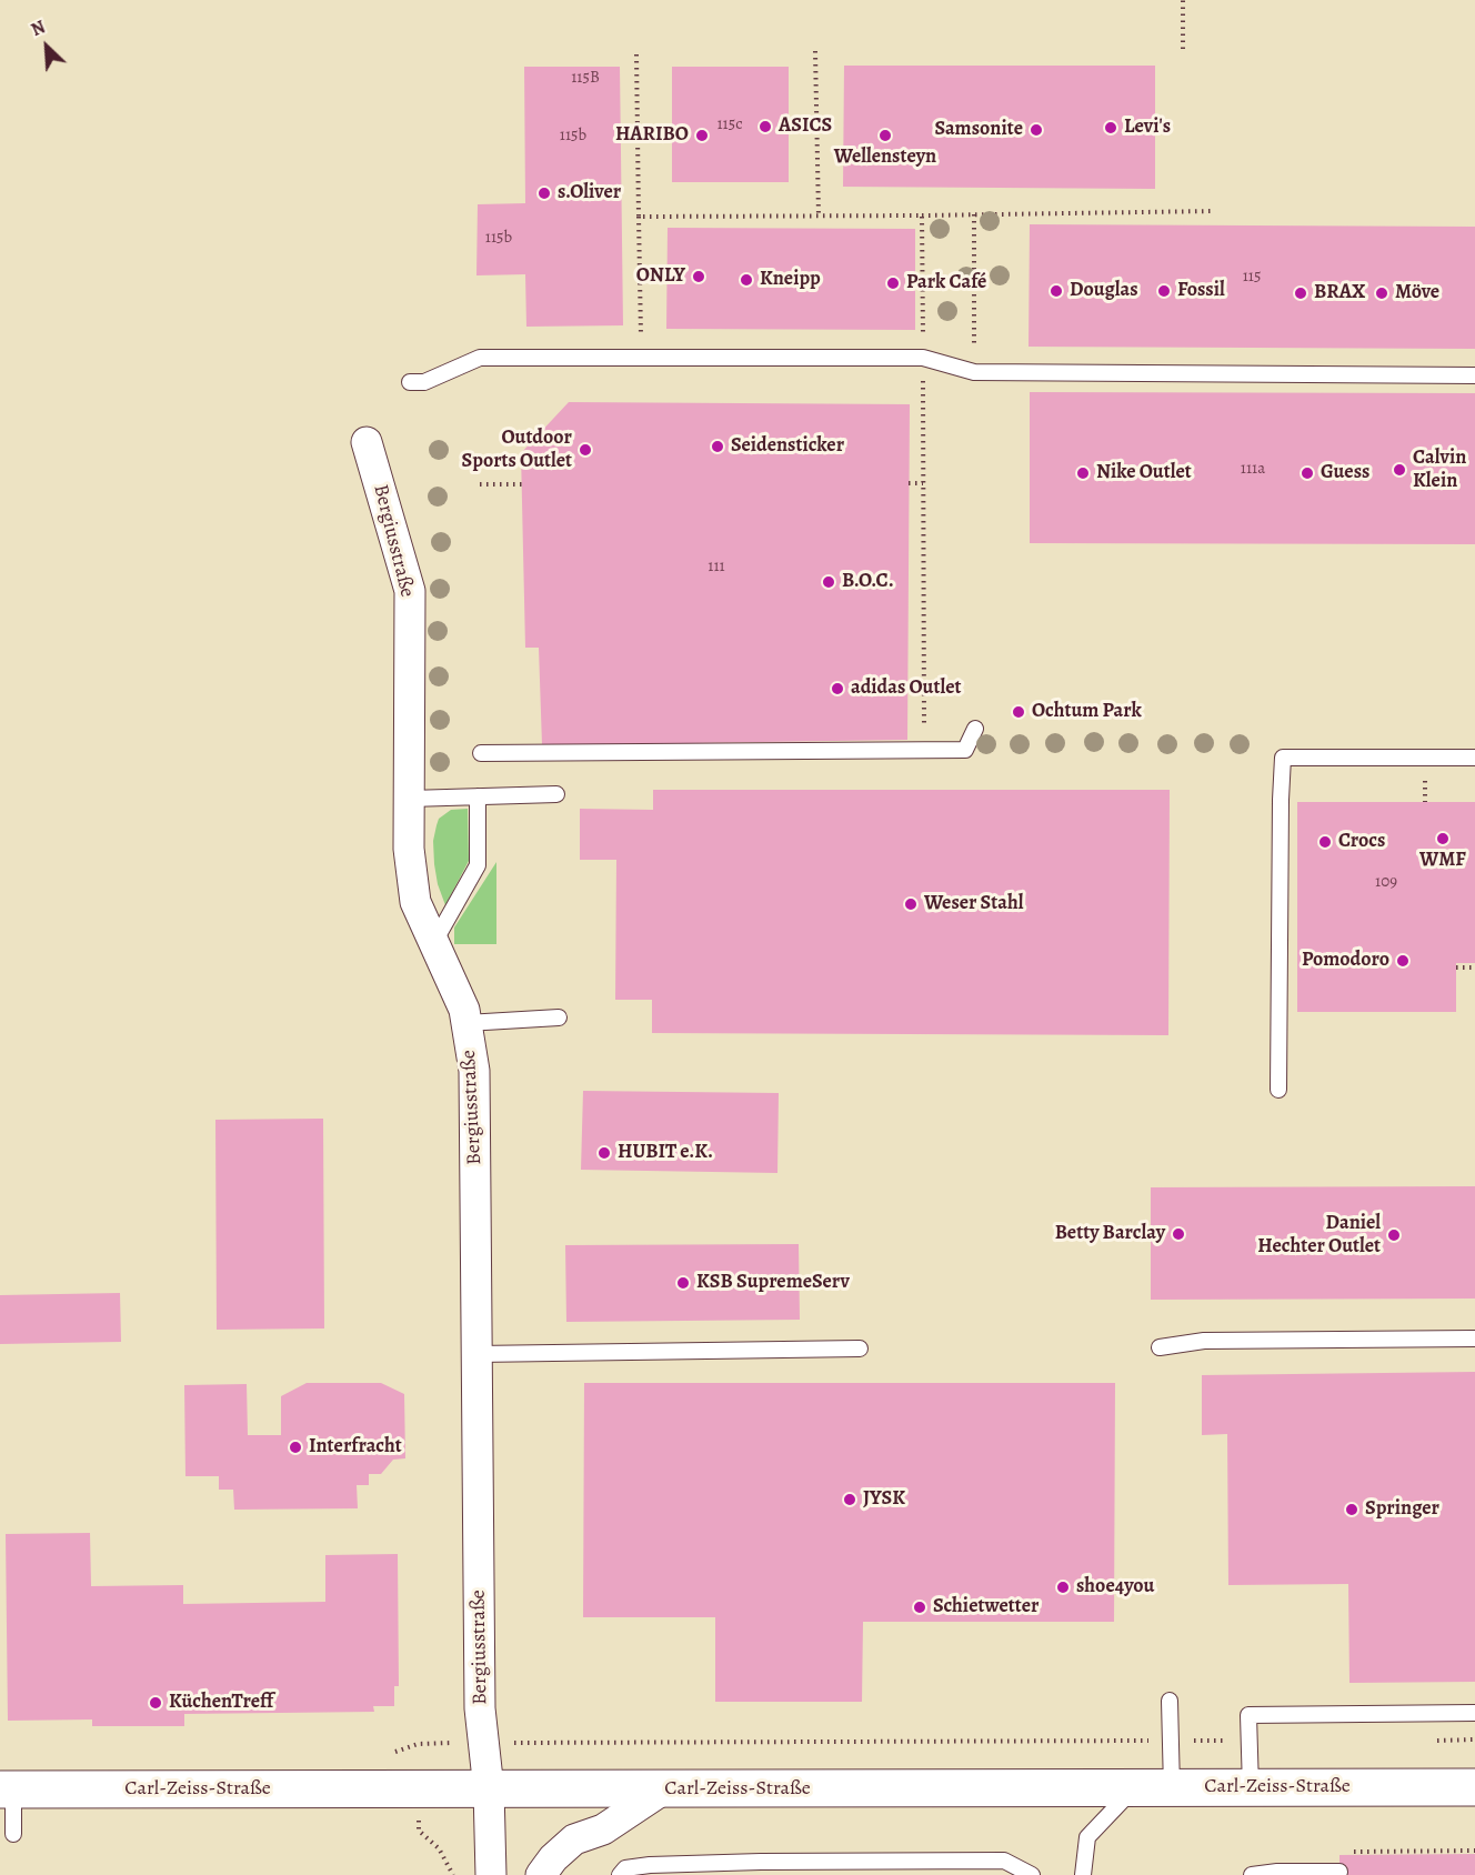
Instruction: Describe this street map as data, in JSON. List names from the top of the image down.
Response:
{
  "streets": {
    "main road": ["Carl-Zeiss-Straße"],
    "street": ["Bergiusstraße"]
  },
  "crossings": [
    ["Bergiusstraße", "Carl-Zeiss-Straße"]
  ],
  "places": [
    "ASICS",
    "Levi's",
    "Samsonite",
    "HARIBO",
    "Wellensteyn",
    "s.Oliver",
    "ONLY",
    "Kneipp",
    "Park Café",
    "Douglas",
    "Fossil",
    "BRAX",
    "Möve",
    "Seidensticker",
    "Outdoor Sports Outlet",
    "Calvin Klein",
    "Nike Outlet",
    "Guess",
    "B.O.C.",
    "adidas Outlet",
    "Ochtum Park",
    "WMF",
    "Crocs",
    "Weser Stahl",
    "Pomodoro",
    "HUBIT e.K.",
    "Betty Barclay",
    "Daniel Hechter Outlet",
    "KSB SupremeServ",
    "Interfracht",
    "JYSK",
    "Springer",
    "shoe4you",
    "Schietwetter",
    "KüchenTreff"
  ],
  "house_numbers": [
    "115B",
    "115c",
    "115b",
    "115b",
    "115",
    "111a",
    "111",
    "109"
  ],
  "north": "top left"
}
